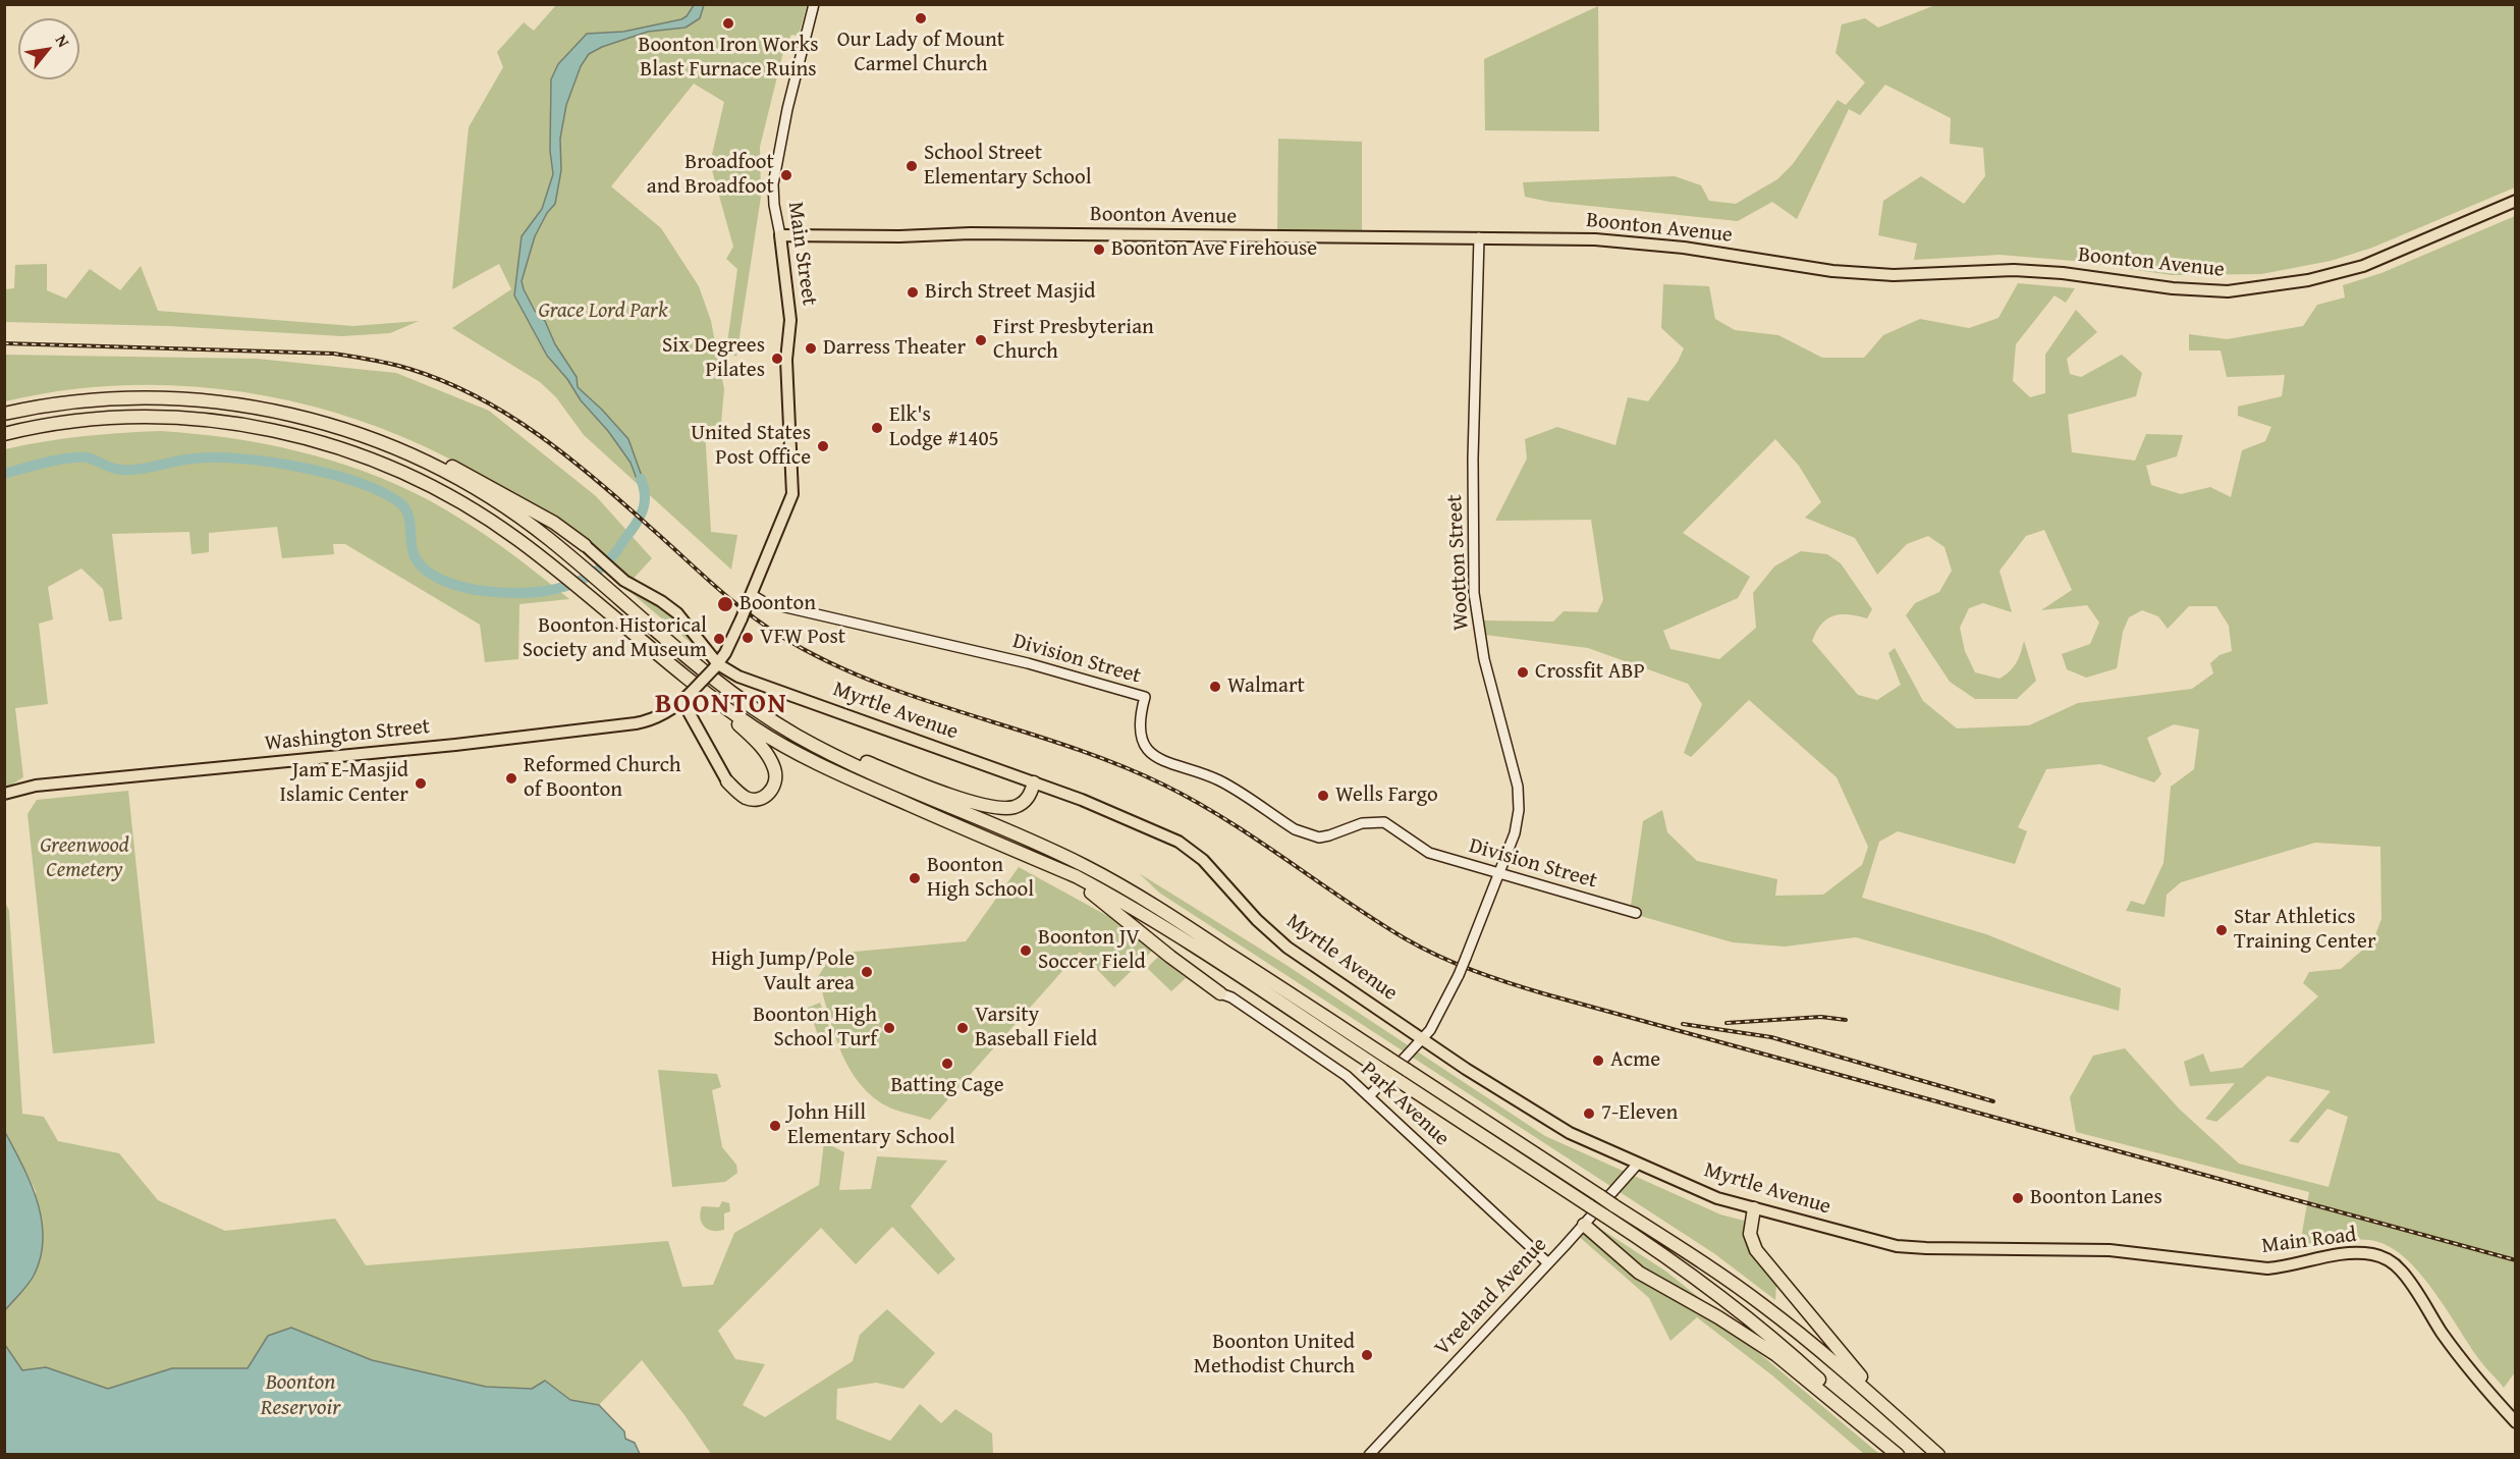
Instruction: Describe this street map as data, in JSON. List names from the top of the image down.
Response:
{
  "streets": {
    "main road": [
      "Boonton Avenue",
      "Main Street",
      "Myrtle Avenue",
      "Washington Street",
      "Main Road"
    ],
    "street": [
      "Wootton Street",
      "Division Street",
      "Park Avenue",
      "Vreeland Avenue"
    ]
  },
  "crossings": [
    ["Boonton Avenue", "Main Street"],
    ["Boonton Avenue", "Wootton Street"],
    ["Main Street", "Division Street"],
    ["Main Street", "Myrtle Avenue"],
    ["Main Street", "Washington Street"],
    ["Wootton Street", "Division Street"],
    ["Wootton Street", "Myrtle Avenue"],
    ["Wootton Street", "Park Avenue"],
    ["Myrtle Avenue", "Main Road"],
    ["Myrtle Avenue", "Vreeland Avenue"],
    ["Park Avenue", "Vreeland Avenue"]
  ],
  "districts": ["BOONTON"],
  "water": ["Boonton Reservoir"],
  "parks": ["Grace Lord Park", "Greenwood Cemetery"],
  "places": [
    "Our Lady of Mount Carmel Church",
    "Boonton Iron Works Blast Furnace Ruins",
    "School Street Elementary School",
    "Broadfoot and Broadfoot",
    "Boonton Ave Firehouse",
    "Birch Street Masjid",
    "First Presbyterian Church",
    "Darress Theater",
    "Six Degrees Pilates",
    "Elk's Lodge #1405",
    "United States Post Office",
    "Boonton",
    "VFW Post",
    "Boonton Historical Society and Museum",
    "Crossfit ABP",
    "Walmart",
    "Reformed Church of Boonton",
    "Jam E-Masjid Islamic Center",
    "Wells Fargo",
    "Boonton High School",
    "Star Athletics Training Center",
    "Boonton JV Soccer Field",
    "High Jump/Pole Vault area",
    "Boonton High School Turf",
    "Varsity Baseball Field",
    "Acme",
    "Batting Cage",
    "7-Eleven",
    "John Hill Elementary School",
    "Boonton Lanes",
    "Boonton United Methodist Church"
  ],
  "north": "top right"
}
